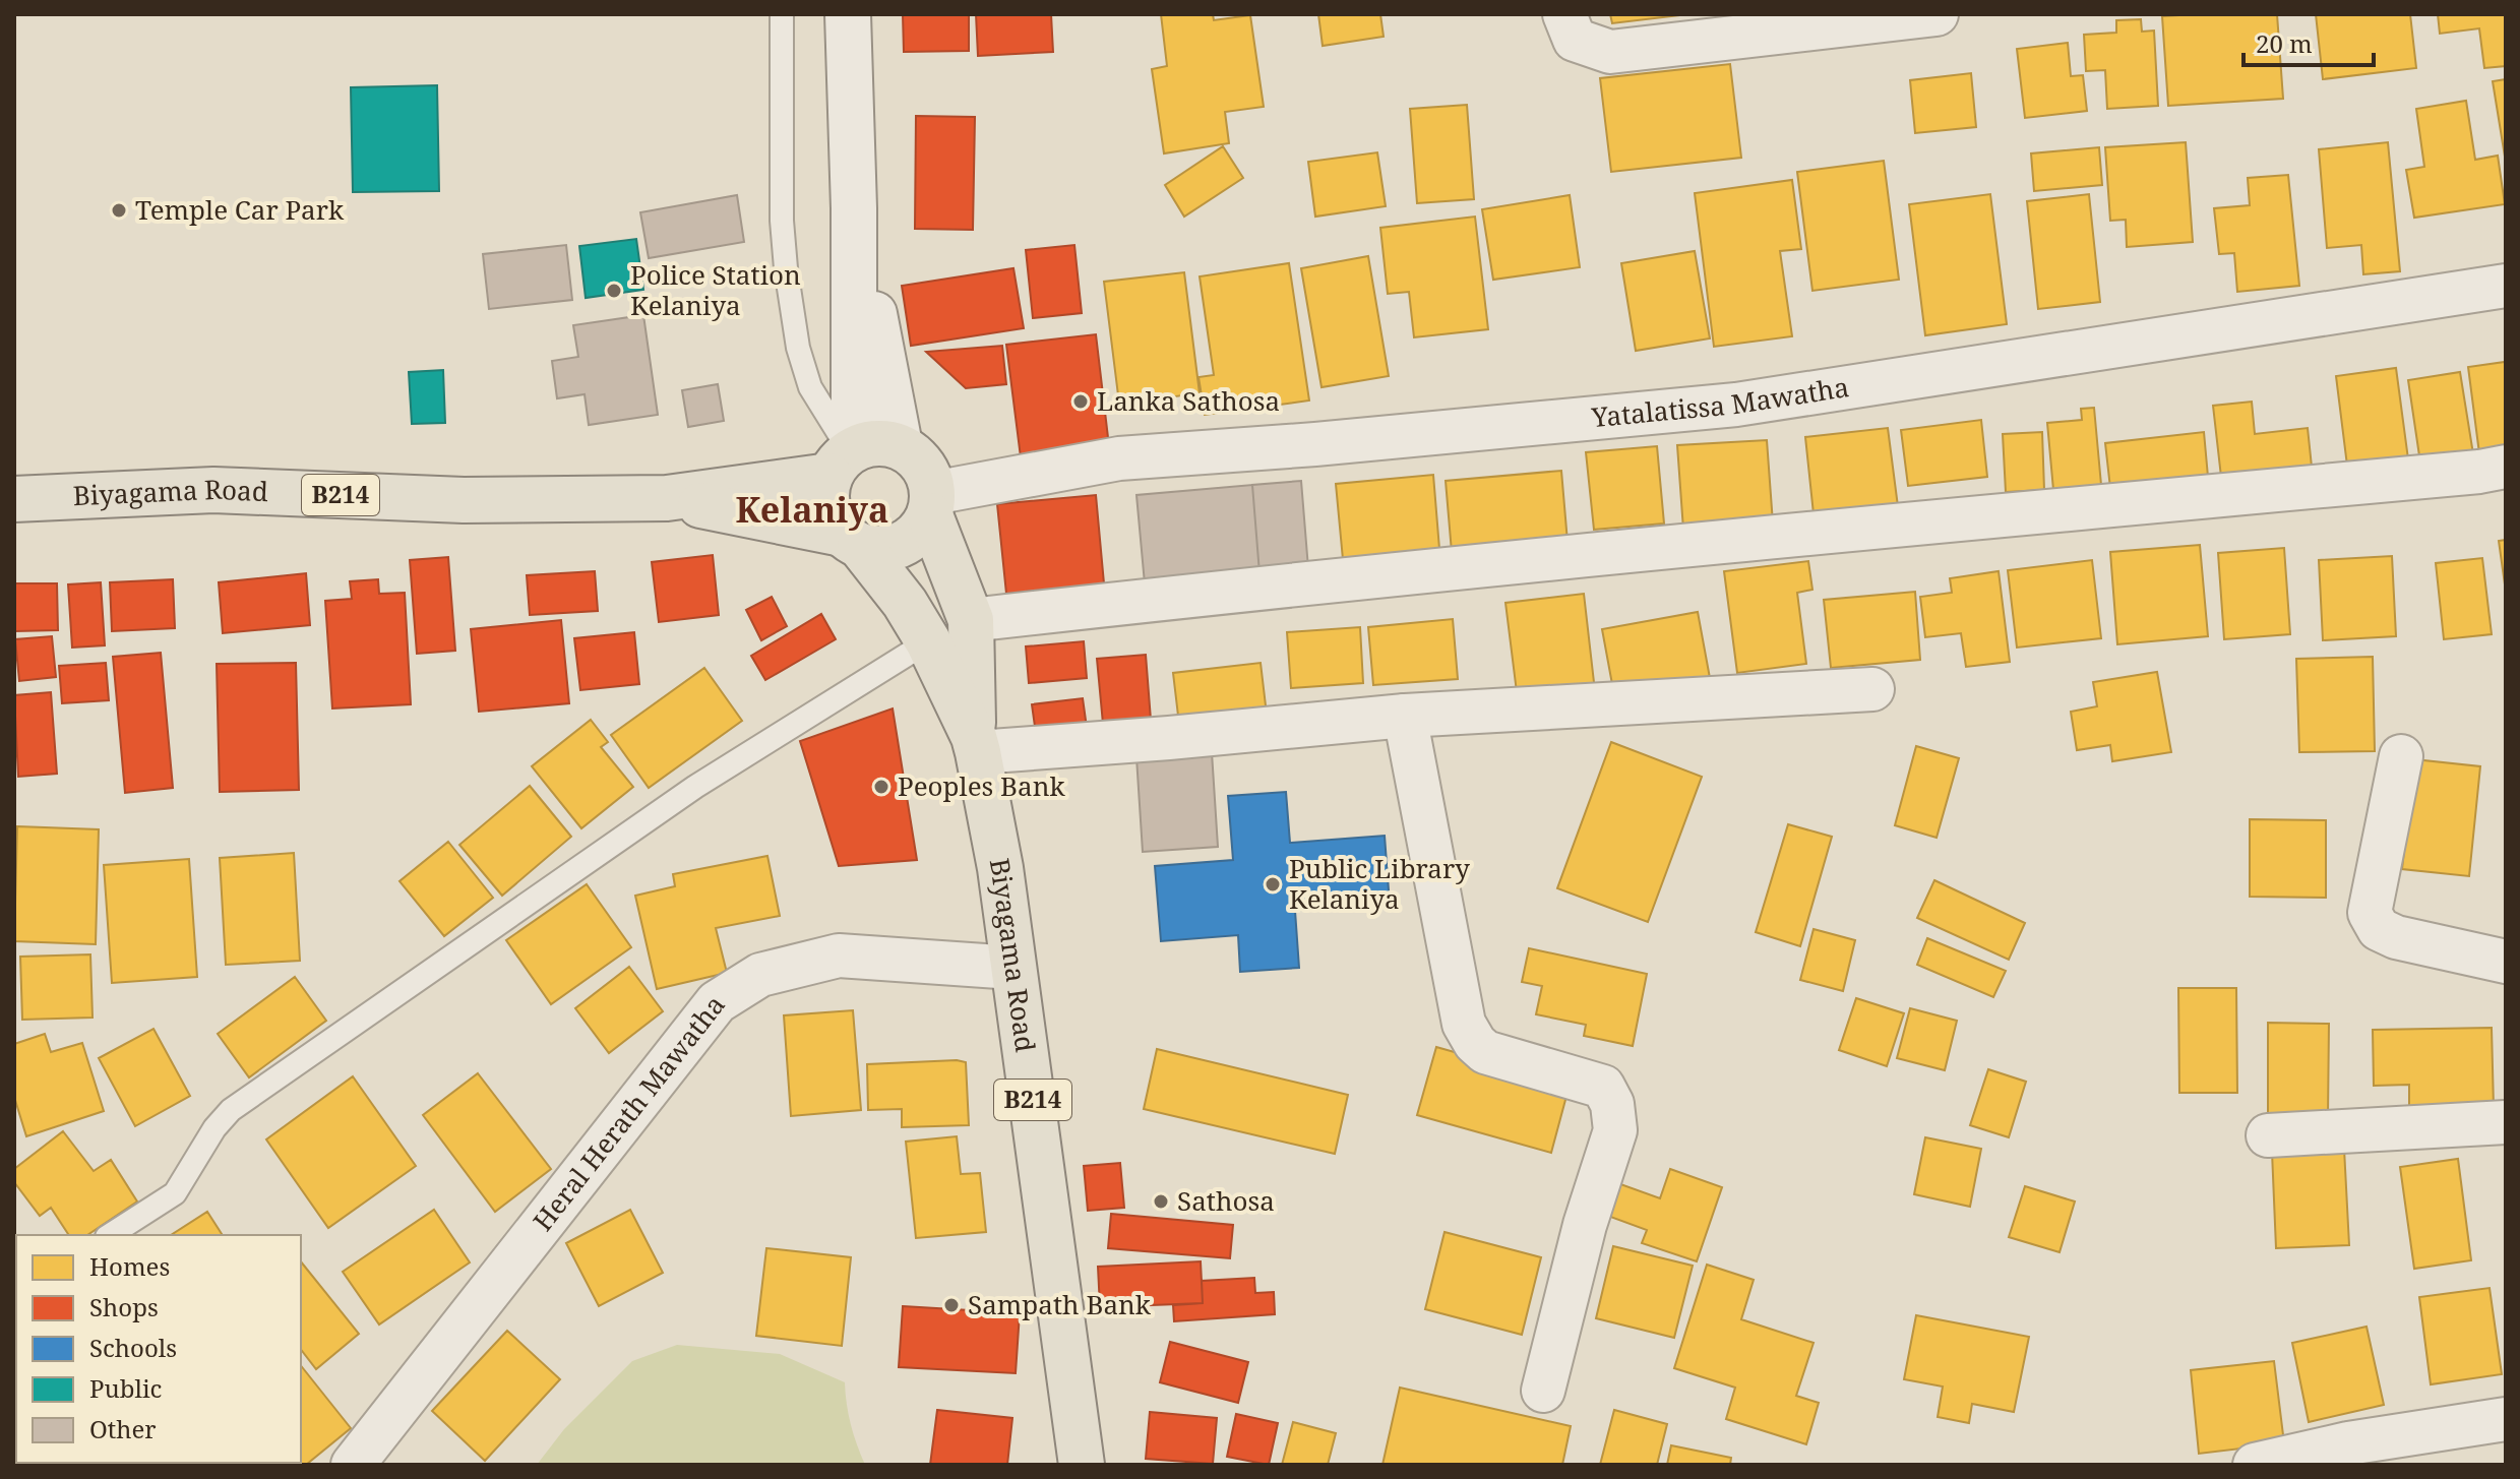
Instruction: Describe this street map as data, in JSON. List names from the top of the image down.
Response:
{
  "streets": {
    "main road": ["Biyagama Road", "B214"],
    "street": ["Yatalatissa Mawatha", "Heral Herath Mawatha"]
  },
  "crossings": [
    ["Yatalatissa Mawatha", "Biyagama Road"],
    ["Biyagama Road", "Heral Herath Mawatha"]
  ],
  "districts": ["Kelaniya"],
  "places": [
    "Temple Car Park",
    "Police Station Kelaniya",
    "Lanka Sathosa",
    "Peoples Bank",
    "Public Library Kelaniya",
    "Sathosa",
    "Sampath Bank"
  ],
  "legend": [
    "Homes",
    "Shops",
    "Schools",
    "Public",
    "Other"
  ],
  "scale_bar": "20 m"
}
